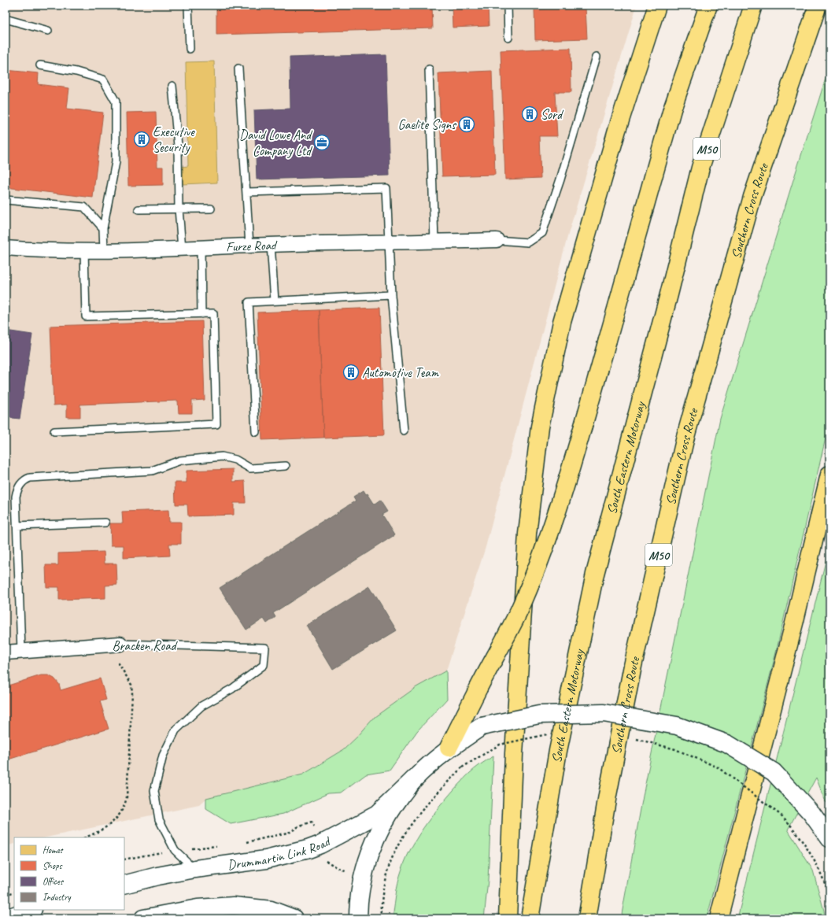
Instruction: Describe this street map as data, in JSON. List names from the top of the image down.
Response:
{
  "streets": {
    "highway": ["M50", "Southern Cross Route", "South Eastern Motorway"],
    "main road": ["Drummartin Link Road"],
    "street": ["Furze Road", "Bracken Road"]
  },
  "places": {
    "building": [
      "Sord",
      "Gaelite Signs",
      "Executive Security",
      "Automotive Team"
    ],
    "office": ["David Lowe And Company Ltd"]
  },
  "legend": [
    "Homes",
    "Shops",
    "Offices",
    "Industry"
  ]
}
